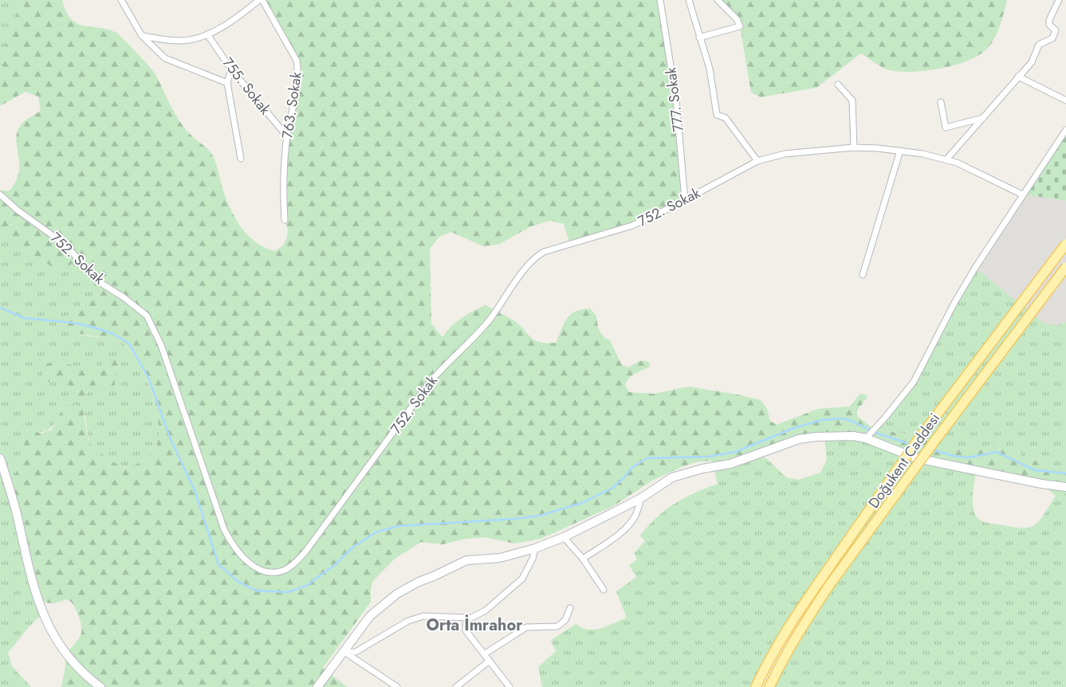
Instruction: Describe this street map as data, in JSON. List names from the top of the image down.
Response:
{
  "streets": {
    "main road": ["Doğukent Caddesi"],
    "street": [
      "755. Sokak",
      "777. Sokak",
      "763. Sokak",
      "752. Sokak"
    ]
  },
  "crossings": [
    ["755. Sokak", "763. Sokak"],
    ["777. Sokak", "752. Sokak"]
  ],
  "districts": ["Orta İmrahor"]
}
